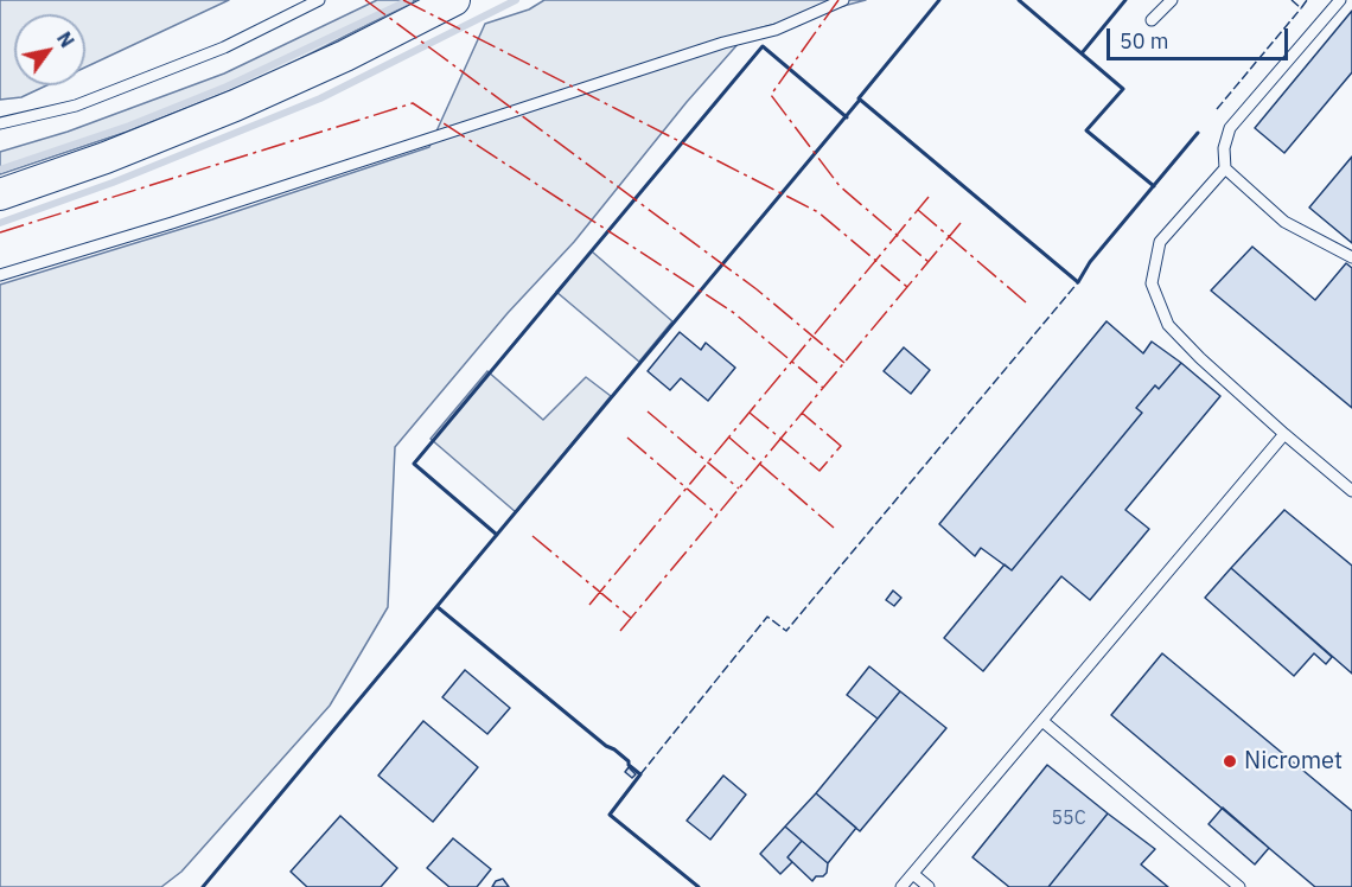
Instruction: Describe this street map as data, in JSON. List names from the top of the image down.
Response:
{
  "places": ["Nicromet"],
  "house_numbers": ["55C"],
  "scale_bar": "50 m",
  "north": "top right"
}
